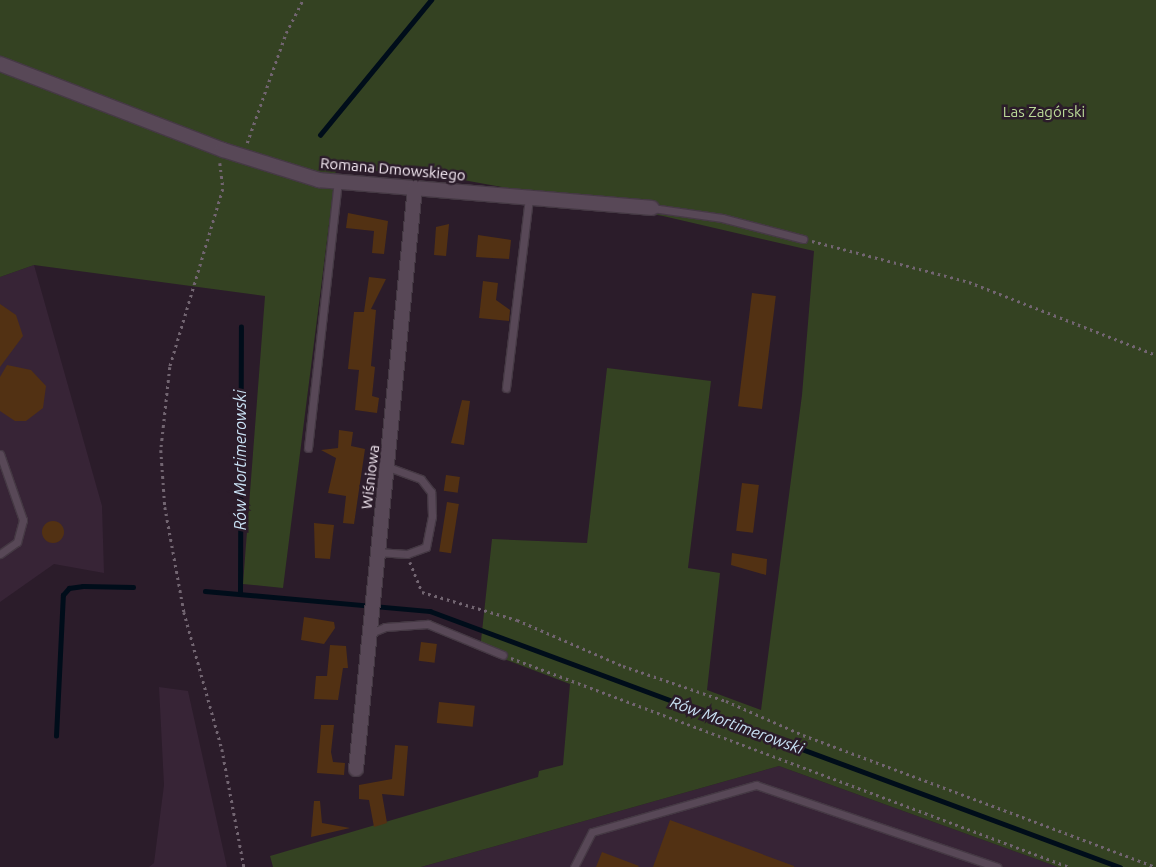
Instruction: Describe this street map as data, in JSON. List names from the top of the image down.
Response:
{
  "streets": {
    "street": ["Romana Dmowskiego", "Wiśniowa"]
  },
  "crossings": [
    ["Romana Dmowskiego", "Wiśniowa"]
  ],
  "water": ["Rów Mortimerowski"],
  "parks": ["Las Zagórski"]
}
